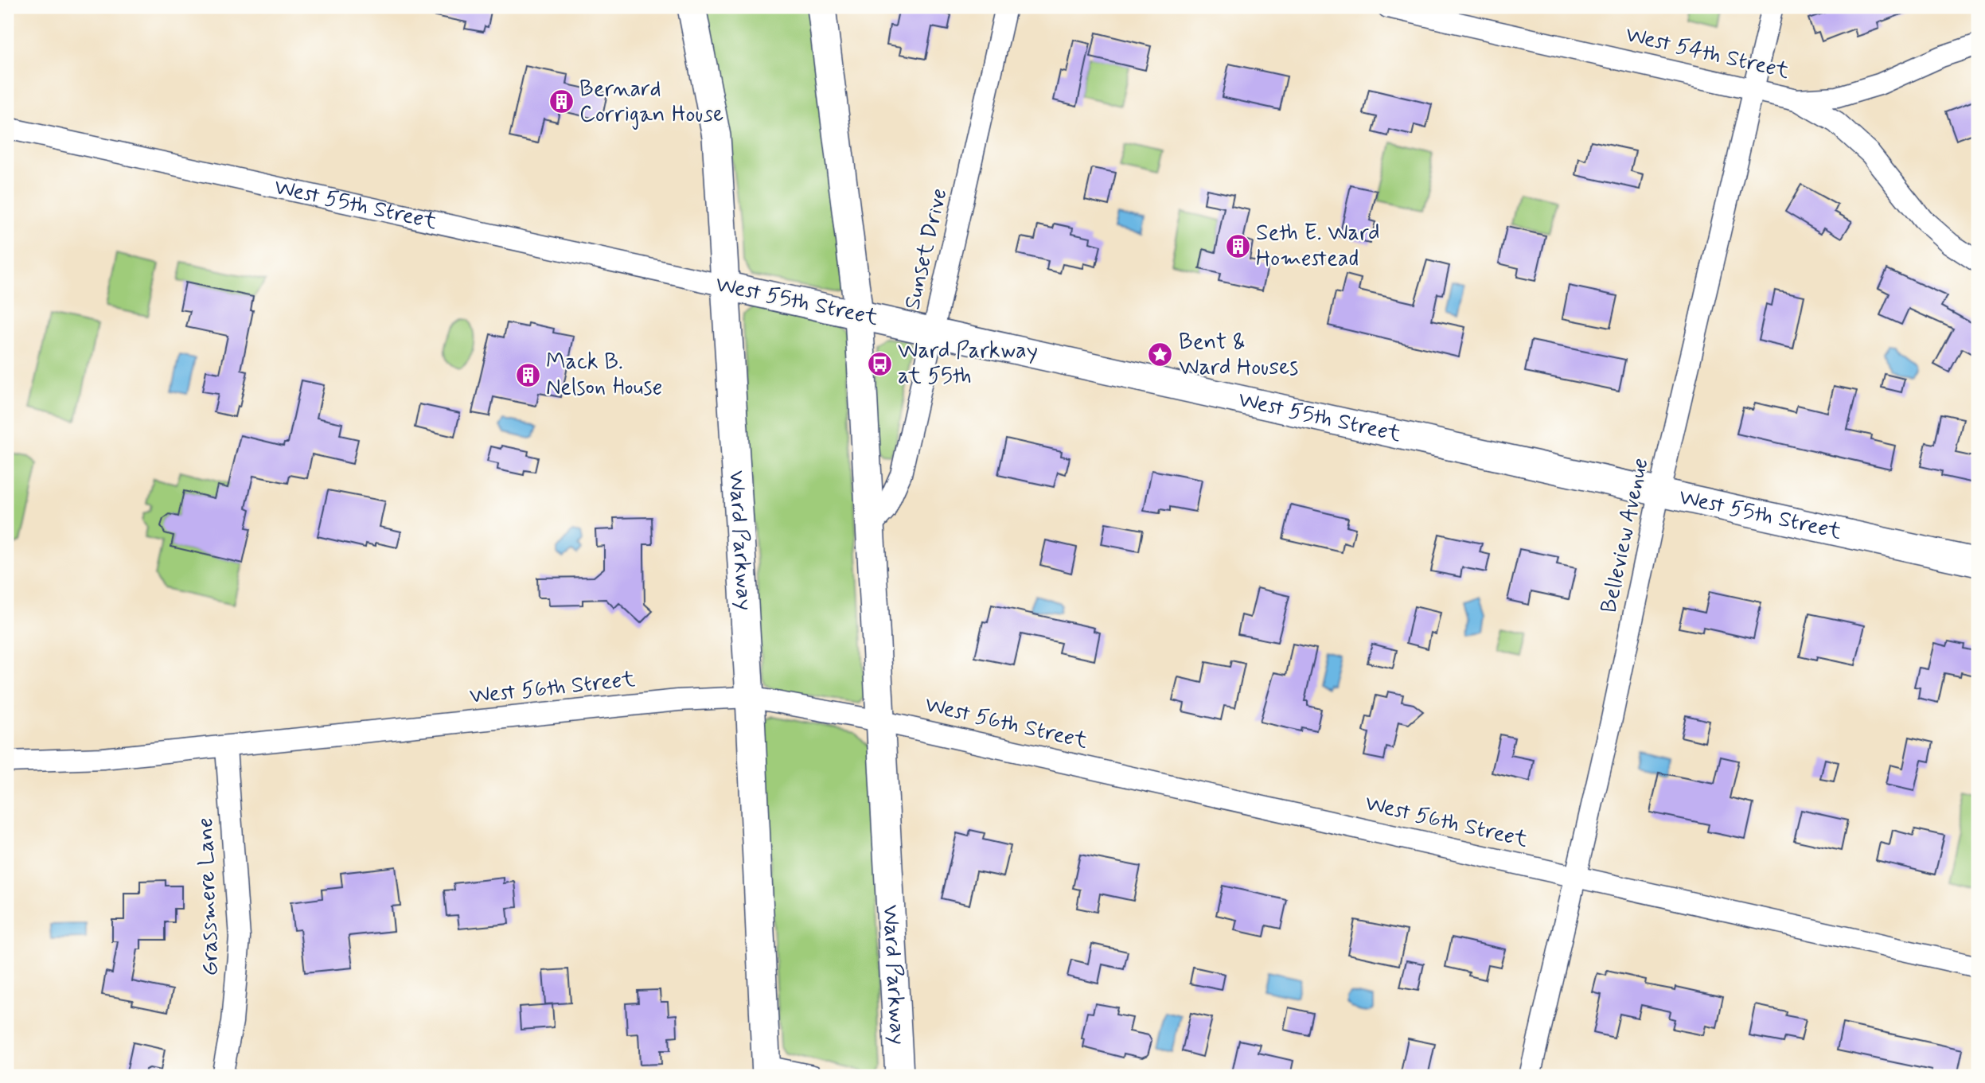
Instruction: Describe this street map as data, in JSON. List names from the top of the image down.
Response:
{
  "streets": {
    "main road": ["West 55th Street", "Ward Parkway"],
    "street": [
      "West 54th Street",
      "Sunset Drive",
      "Belleview Avenue",
      "West 56th Street",
      "Grassmere Lane"
    ]
  },
  "crossings": [
    ["West 54th Street", "Belleview Avenue"],
    ["West 55th Street", "Sunset Drive"],
    ["West 55th Street", "Belleview Avenue"],
    ["West 55th Street", "Ward Parkway"],
    ["Sunset Drive", "Ward Parkway"],
    ["Belleview Avenue", "West 56th Street"],
    ["Ward Parkway", "West 56th Street"],
    ["West 56th Street", "Grassmere Lane"]
  ],
  "places": {
    "building": ["Bernard Corrigan House", "Seth E. Ward Homestead", "Mack B. Nelson House"],
    "place": ["Bent & Ward Houses"],
    "bus stop": ["Ward Parkway at 55th"]
  }
}
